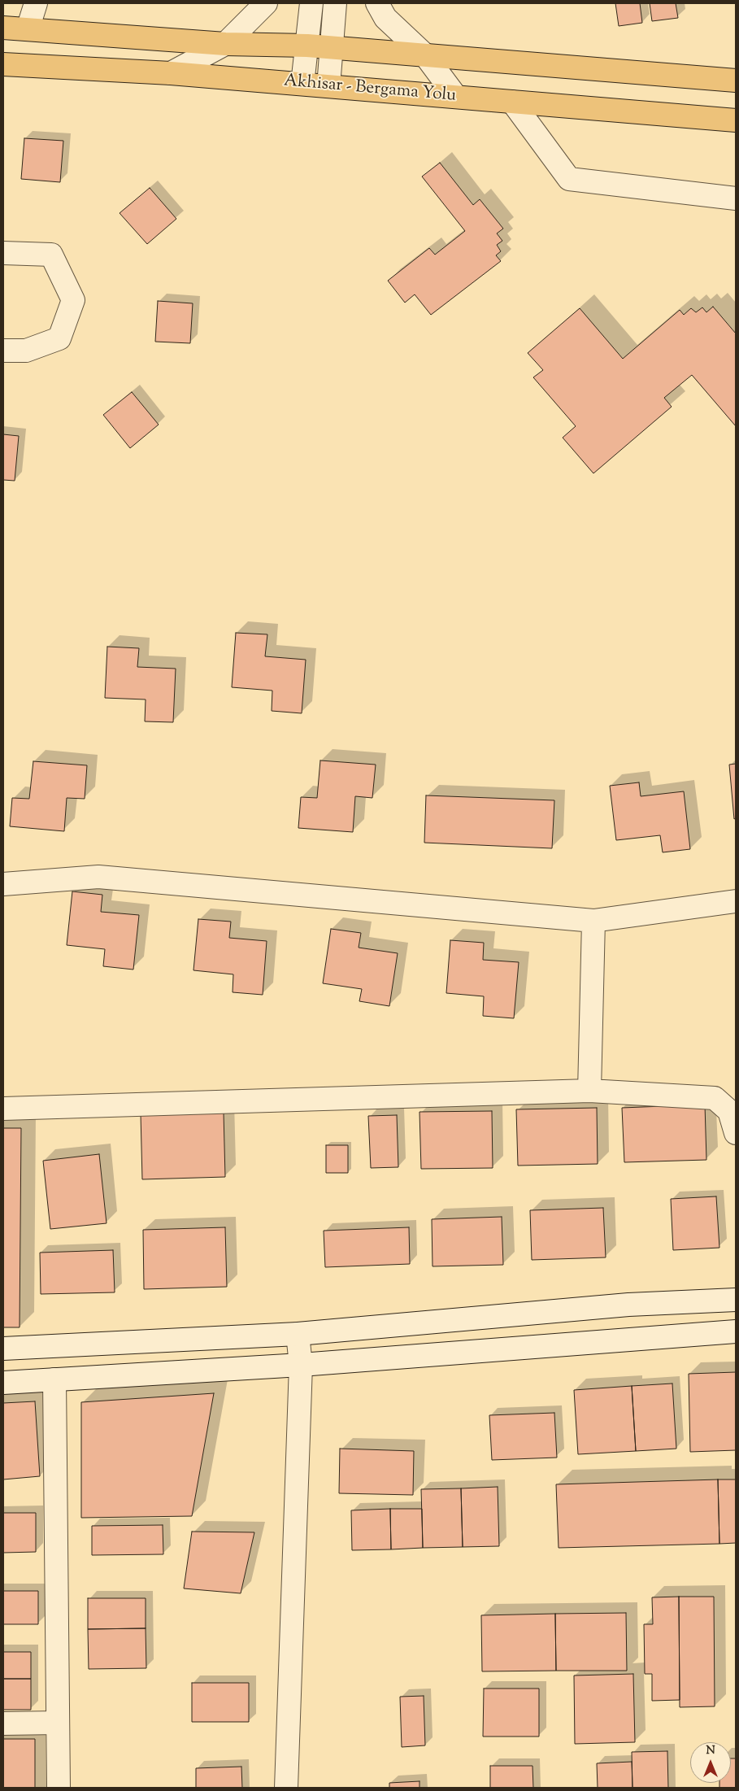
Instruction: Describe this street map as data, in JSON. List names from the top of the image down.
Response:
{
  "streets": {
    "main road": ["Akhisar - Bergama Yolu"]
  },
  "north": "top"
}
